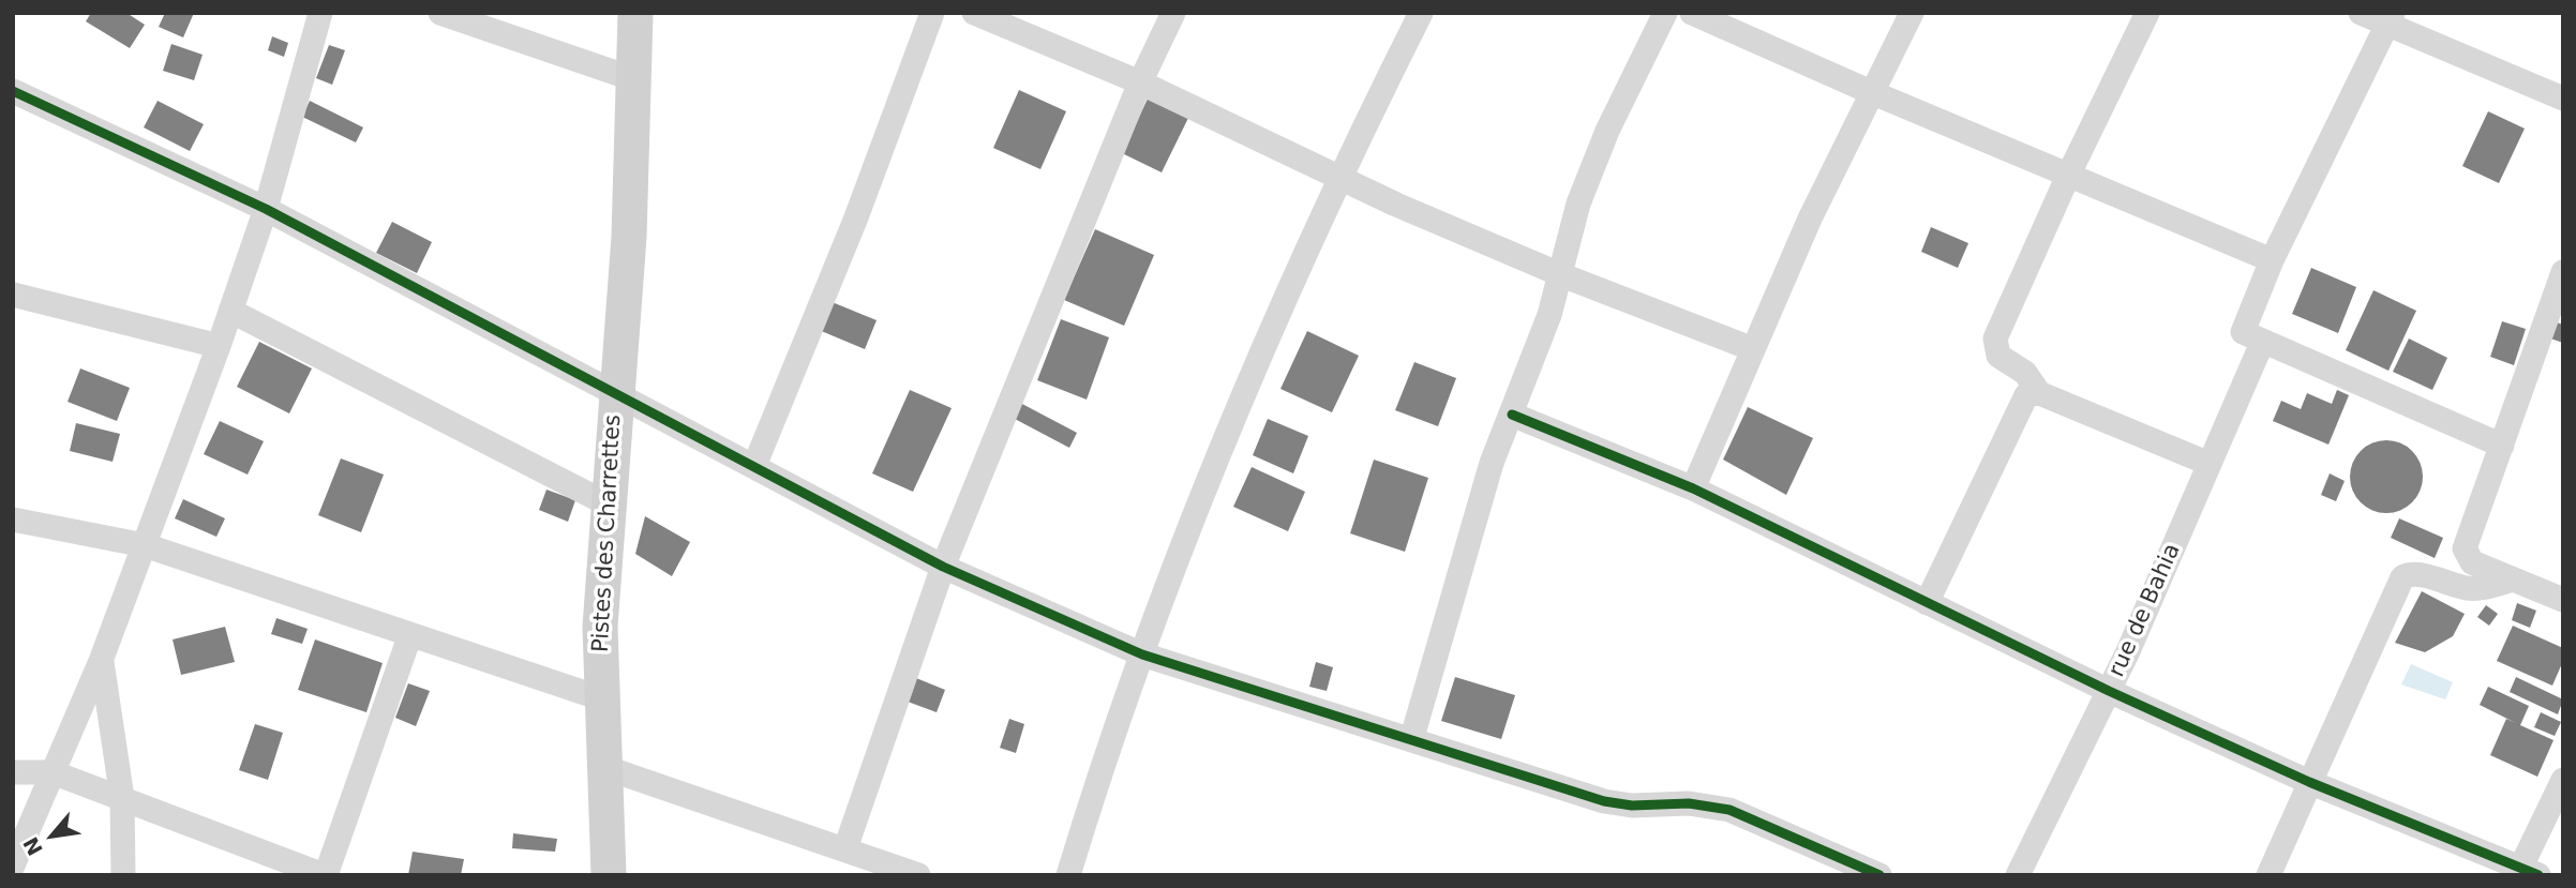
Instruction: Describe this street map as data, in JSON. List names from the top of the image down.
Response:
{
  "streets": {
    "main road": ["Pistes des Charrettes"],
    "street": ["rue de Bahia"]
  },
  "north": "bottom left"
}
